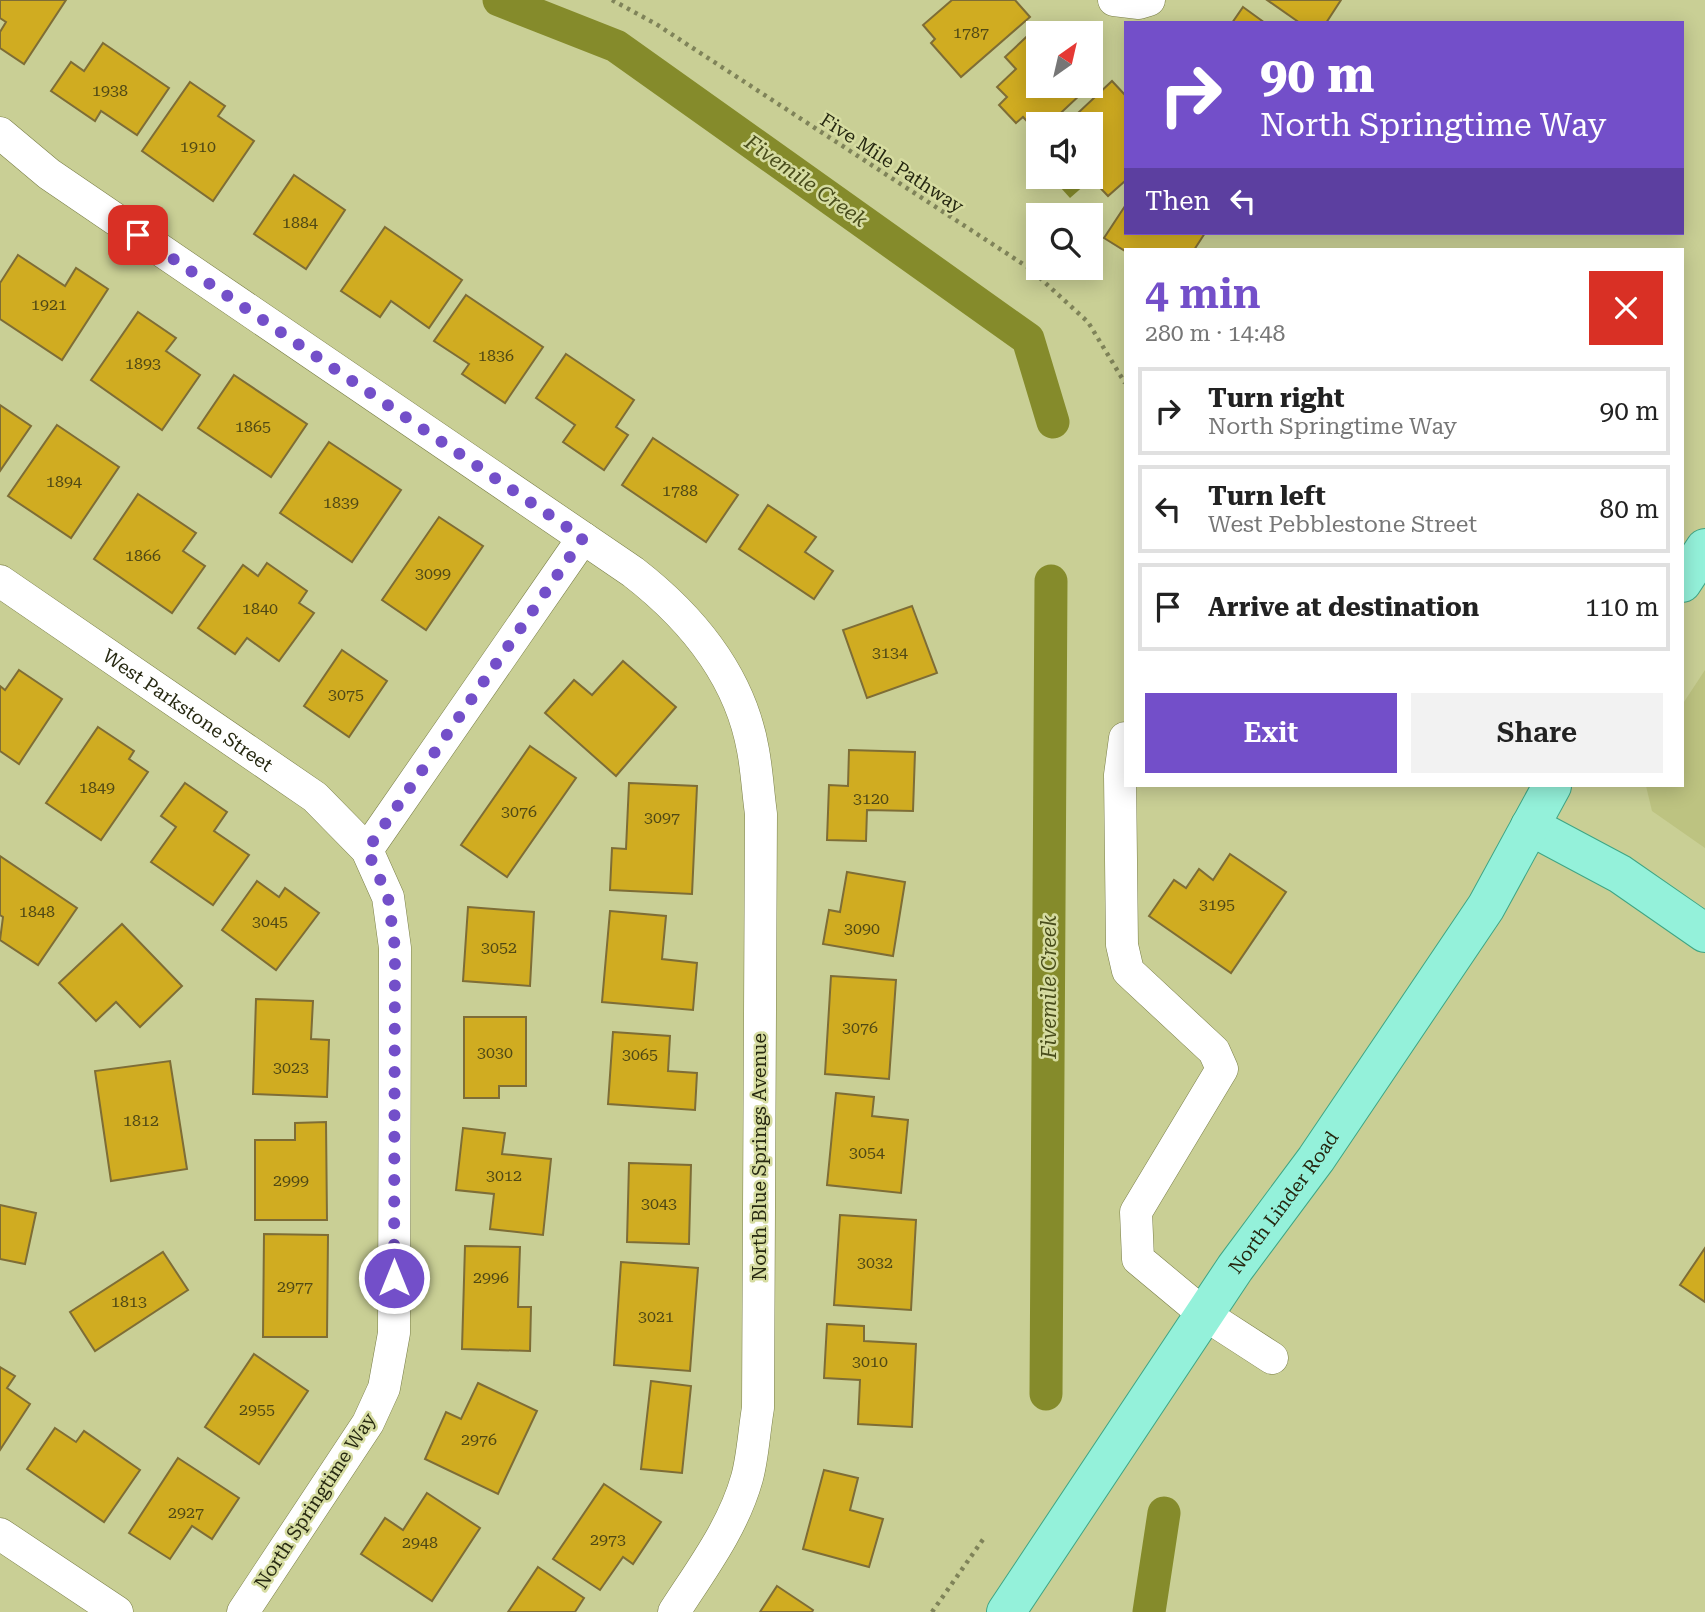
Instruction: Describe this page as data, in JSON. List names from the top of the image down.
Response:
{
  "streets": {
    "main road": ["North Linder Road"],
    "street": ["West Parkstone Street", "North Blue Springs Avenue", "North Springtime Way"],
    "path": ["Five Mile Pathway"]
  },
  "crossings": [
    ["West Parkstone Street", "North Springtime Way"]
  ],
  "water": ["Fivemile Creek"],
  "house_numbers": [
    "1787",
    "1938",
    "1910",
    "1884",
    "1921",
    "1836",
    "1893",
    "1865",
    "1894",
    "1788",
    "1839",
    "1866",
    "3099",
    "1840",
    "3134",
    "3075",
    "1849",
    "3120",
    "3076",
    "3097",
    "3195",
    "1848",
    "3045",
    "3090",
    "3052",
    "3076",
    "3030",
    "3065",
    "3023",
    "1812",
    "3054",
    "3012",
    "2999",
    "3043",
    "3032",
    "2996",
    "2977",
    "1813",
    "3021",
    "3010",
    "2955",
    "2976",
    "2927",
    "2973",
    "2948"
  ],
  "north": "top right",
  "page": {
    "turn": ["90 m", "North Springtime Way"],
    "then": "Then",
    "heading": ["4 min", "280 m · 14:48"],
    "list": [
      {
        "name": "Turn right",
        "note": "North Springtime Way",
        "value": "90 m"
      },
      {
        "name": "Turn left",
        "note": "West Pebblestone Street",
        "value": "80 m"
      },
      {
        "name": "Arrive at destination",
        "value": "110 m"
      }
    ],
    "buttons": ["Exit", "Share"]
  }
}
